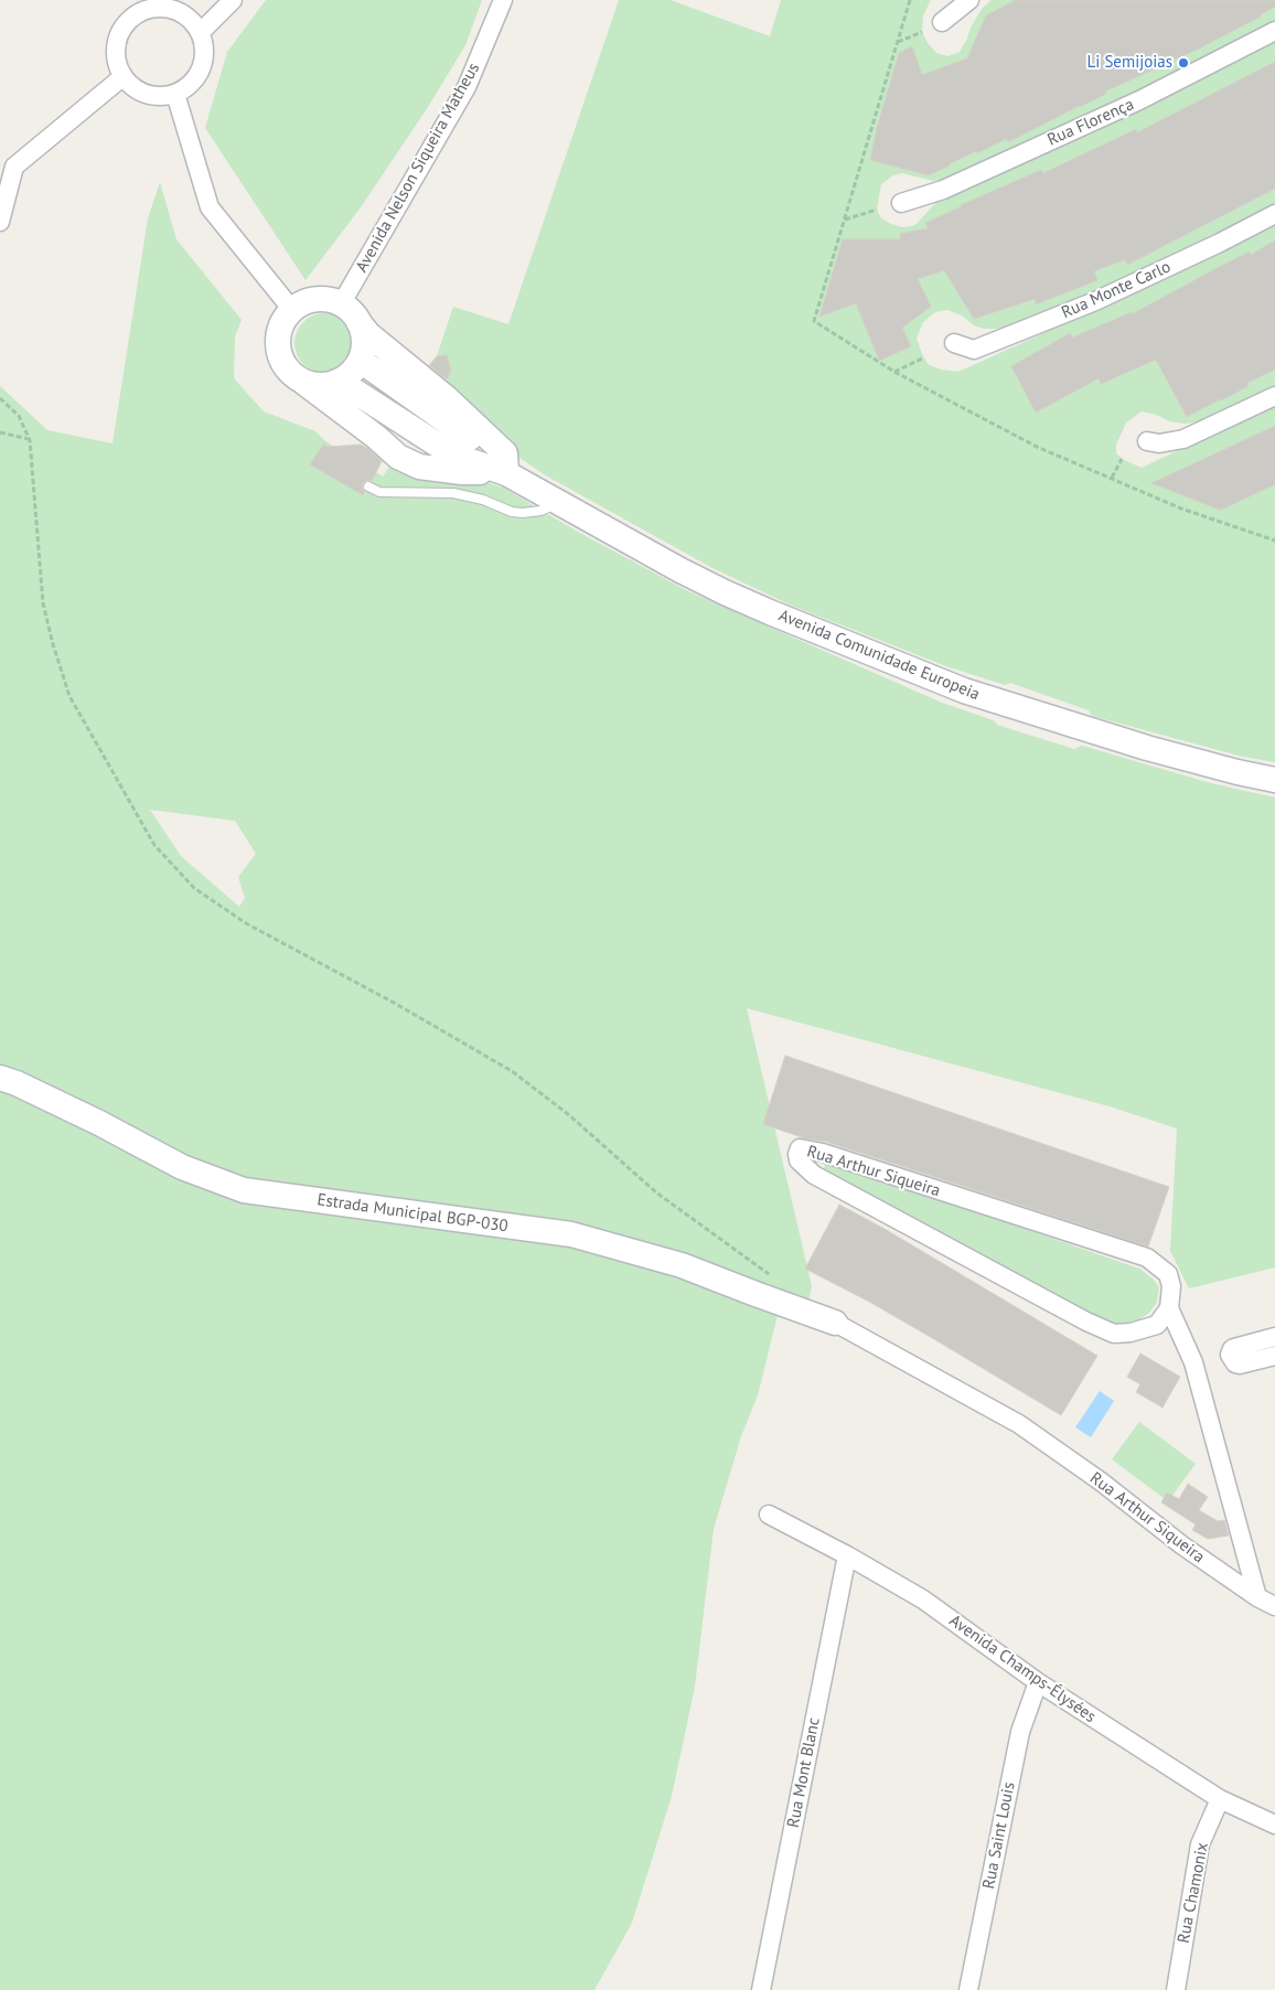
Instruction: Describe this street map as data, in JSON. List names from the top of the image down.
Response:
{
  "streets": {
    "street": [
      "Rua Florença",
      "Avenida Nelson Siqueira Matheus",
      "Rua Monte Carlo",
      "Avenida Comunidade Europeia",
      "Rua Arthur Siqueira",
      "Estrada Municipal BGP-030",
      "Avenida Champs-Élysées",
      "Rua Mont Blanc",
      "Rua Saint Louis",
      "Rua Chamonix"
    ]
  },
  "crossings": [
    ["Avenida Nelson Siqueira Matheus", "Avenida Comunidade Europeia"],
    ["Rua Arthur Siqueira", "Estrada Municipal BGP-030"],
    ["Avenida Champs-Élysées", "Rua Mont Blanc"],
    ["Avenida Champs-Élysées", "Rua Saint Louis"],
    ["Avenida Champs-Élysées", "Rua Chamonix"]
  ],
  "places": ["Li Semijoias"]
}
